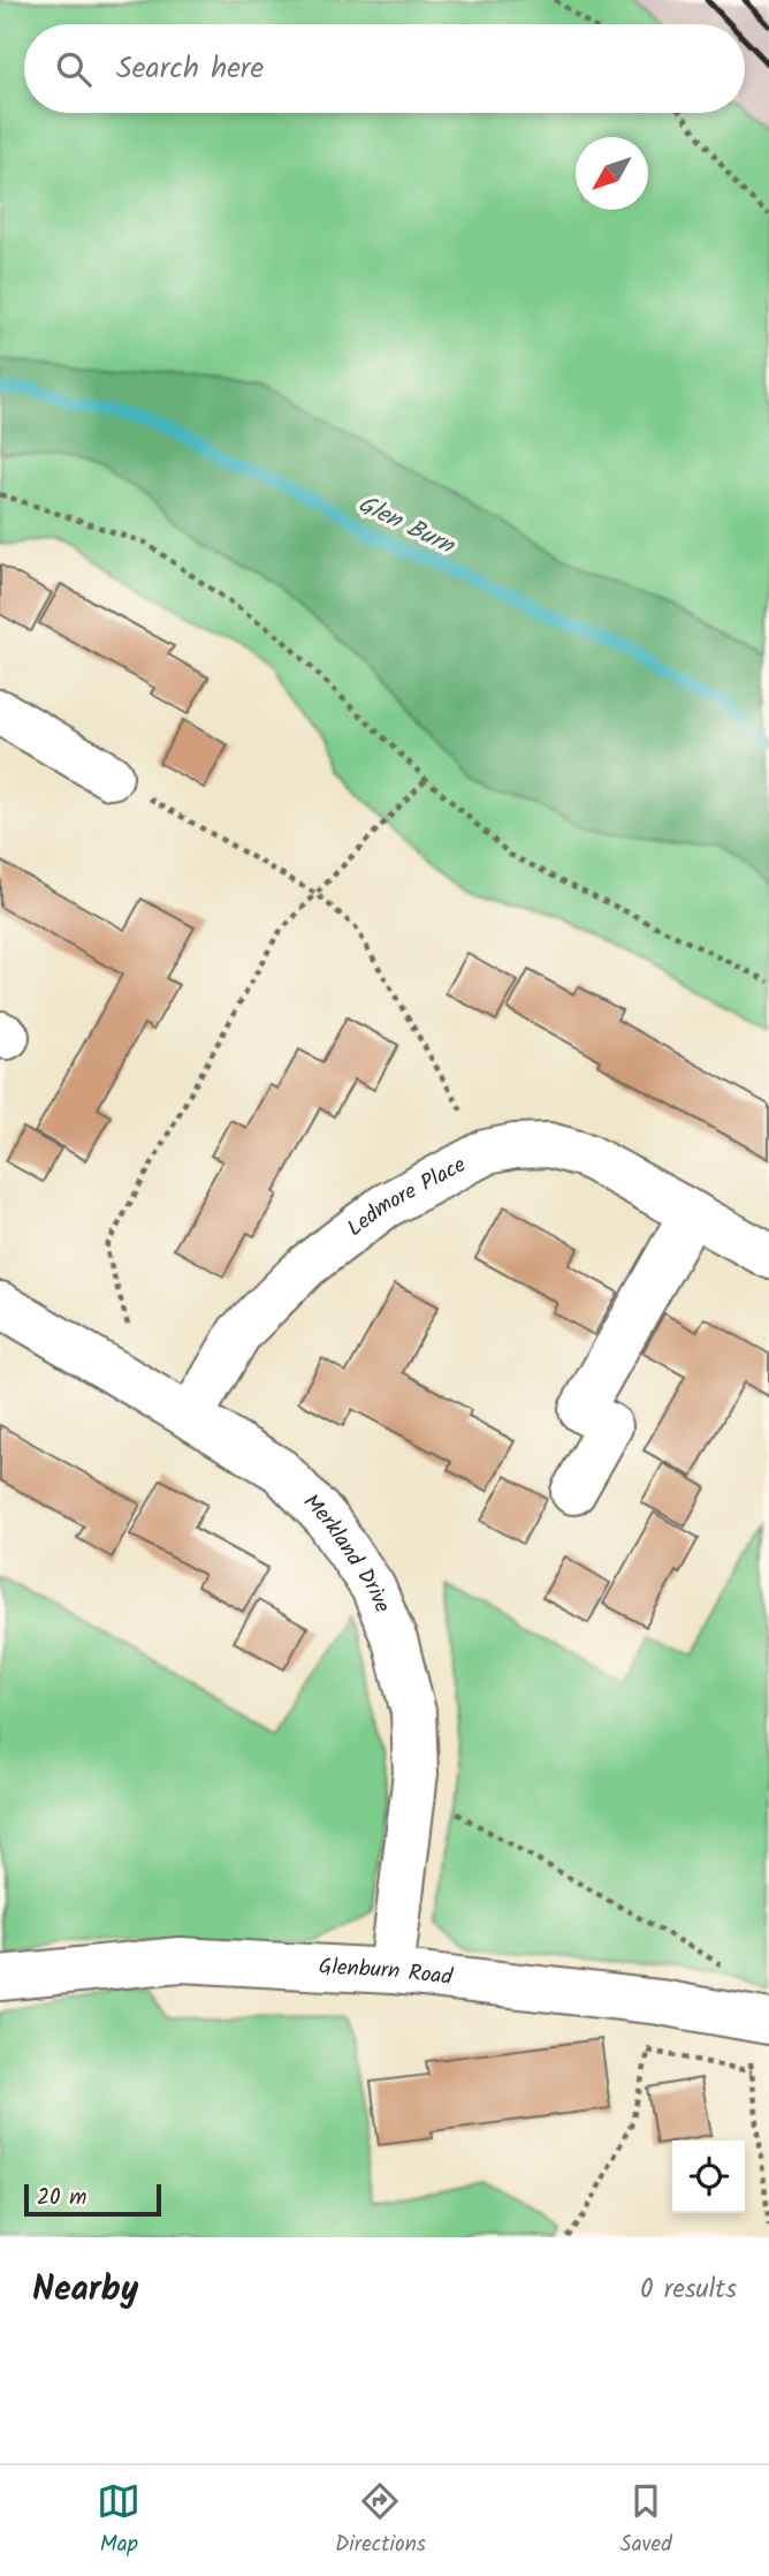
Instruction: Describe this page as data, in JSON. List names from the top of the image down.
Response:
{
  "streets": {
    "street": ["Ledmore Place", "Merkland Drive", "Glenburn Road"]
  },
  "crossings": [
    ["Ledmore Place", "Merkland Drive"],
    ["Merkland Drive", "Glenburn Road"]
  ],
  "water": ["Glen Burn"],
  "scale_bar": "20 m",
  "north": "bottom left",
  "page": {
    "search": "Search here",
    "scale": "20 m",
    "heading": ["Nearby", "0 results"],
    "nav": ["Map", "Directions", "Saved"]
  }
}
